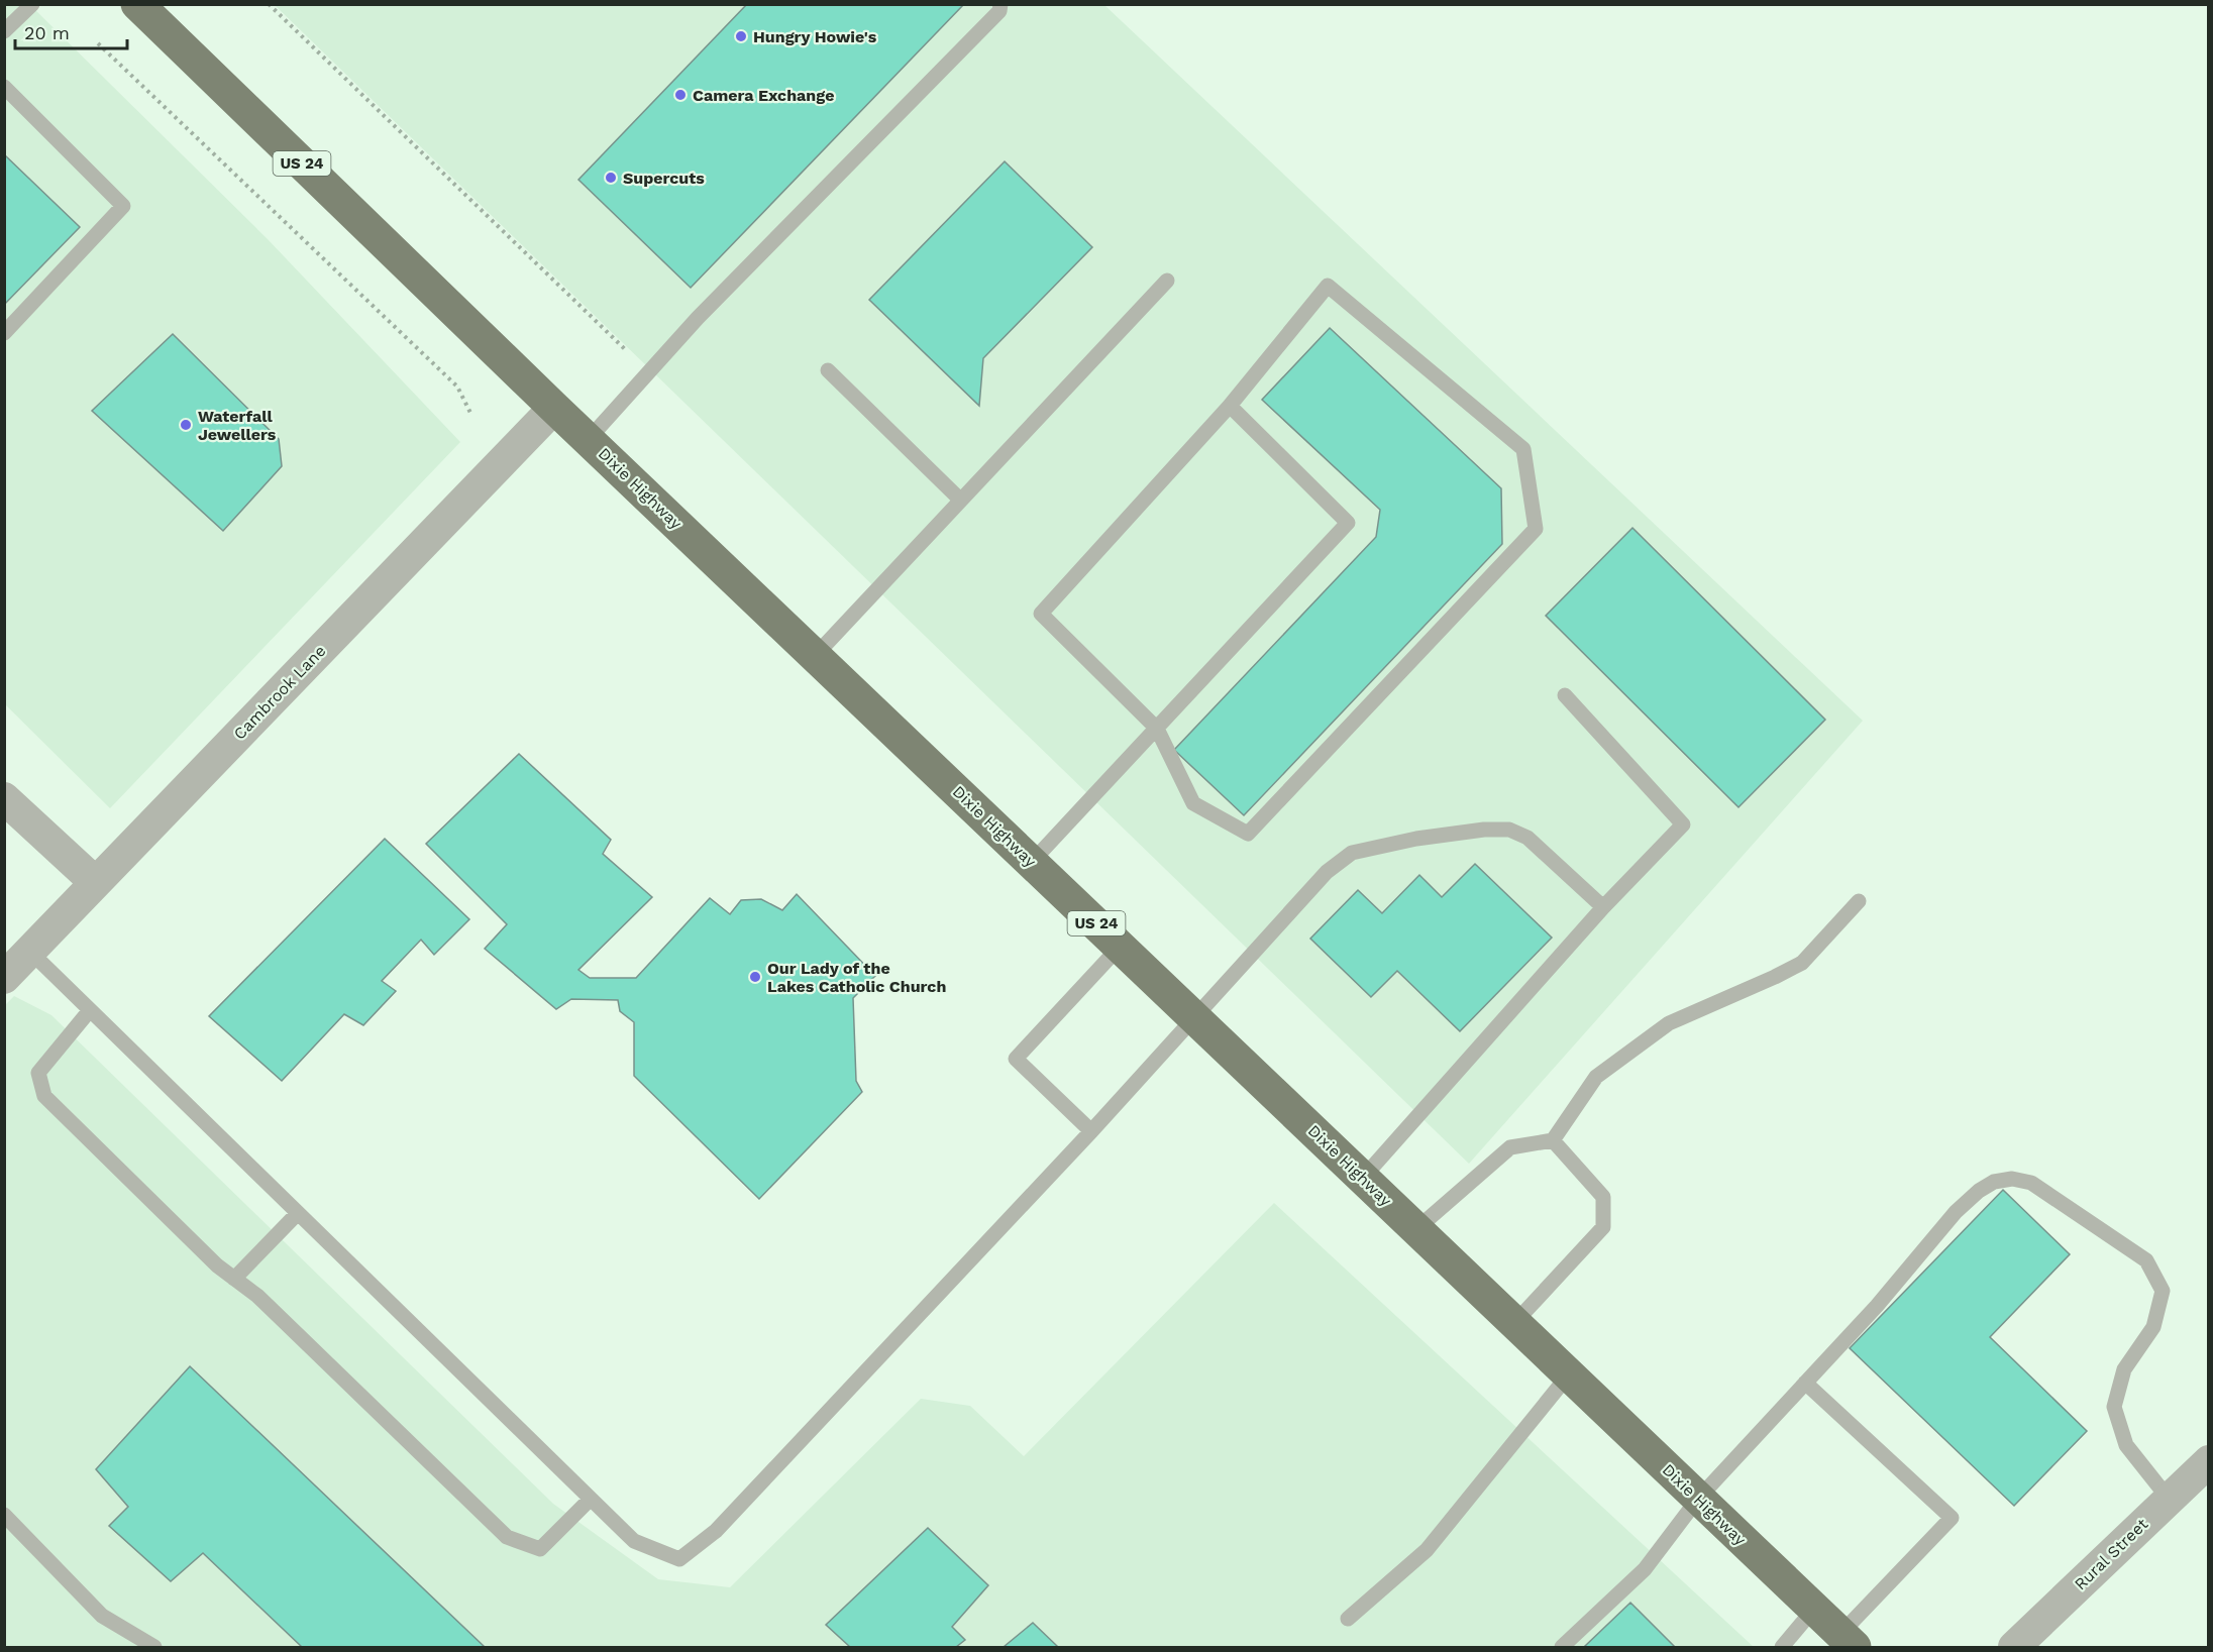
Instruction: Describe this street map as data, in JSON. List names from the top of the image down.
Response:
{
  "streets": {
    "main road": ["US 24", "Dixie Highway"],
    "street": ["Cambrook Lane", "Rural Street"]
  },
  "crossings": [
    ["Dixie Highway", "Cambrook Lane"]
  ],
  "places": [
    "Hungry Howie's",
    "Camera Exchange",
    "Supercuts",
    "Waterfall Jewellers",
    "Our Lady of the Lakes Catholic Church"
  ],
  "scale_bar": "20 m"
}
